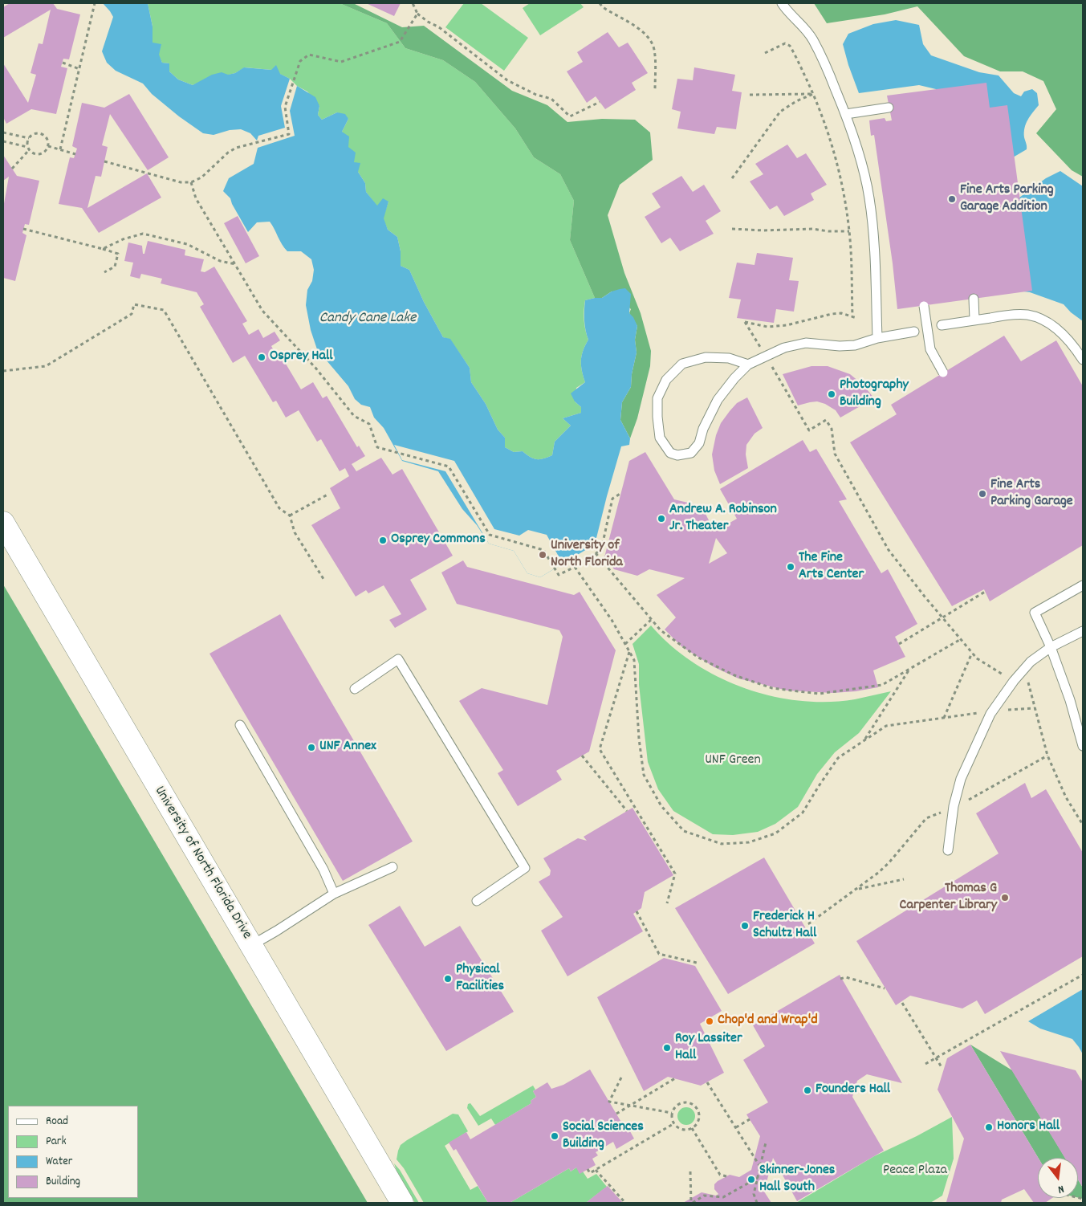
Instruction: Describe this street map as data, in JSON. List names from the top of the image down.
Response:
{
  "streets": {
    "street": ["University of North Florida Drive"]
  },
  "water": ["Candy Cane Lake"],
  "parks": ["UNF Green", "Peace Plaza"],
  "places": [
    "Fine Arts Parking Garage Addition",
    "Osprey Hall",
    "Photography Building",
    "Fine Arts Parking Garage",
    "Andrew A. Robinson Jr. Theater",
    "Osprey Commons",
    "University of North Florida",
    "The Fine Arts Center",
    "UNF Annex",
    "Thomas G Carpenter Library",
    "Frederick H Schultz Hall",
    "Physical Facilities",
    "Chop'd and Wrap'd",
    "Roy Lassiter Hall",
    "Founders Hall",
    "Honors Hall",
    "Social Sciences Building",
    "Skinner-Jones Hall South"
  ],
  "legend": [
    "Road",
    "Park",
    "Water",
    "Building"
  ],
  "north": "bottom"
}
